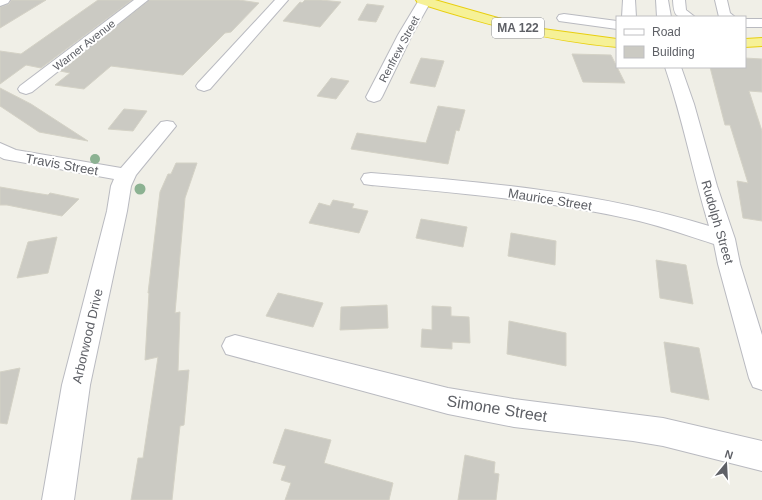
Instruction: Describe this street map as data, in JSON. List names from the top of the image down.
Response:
{
  "streets": {
    "highway": ["MA 122"],
    "street": [
      "Warner Avenue",
      "Renfrew Street",
      "Travis Street",
      "Maurice Street",
      "Rudolph Street",
      "Arborwood Drive",
      "Simone Street"
    ]
  },
  "crossings": [
    ["MA 122", "Renfrew Street"],
    ["Travis Street", "Arborwood Drive"],
    ["Maurice Street", "Rudolph Street"]
  ],
  "legend": ["Road", "Building"],
  "north": "top"
}
